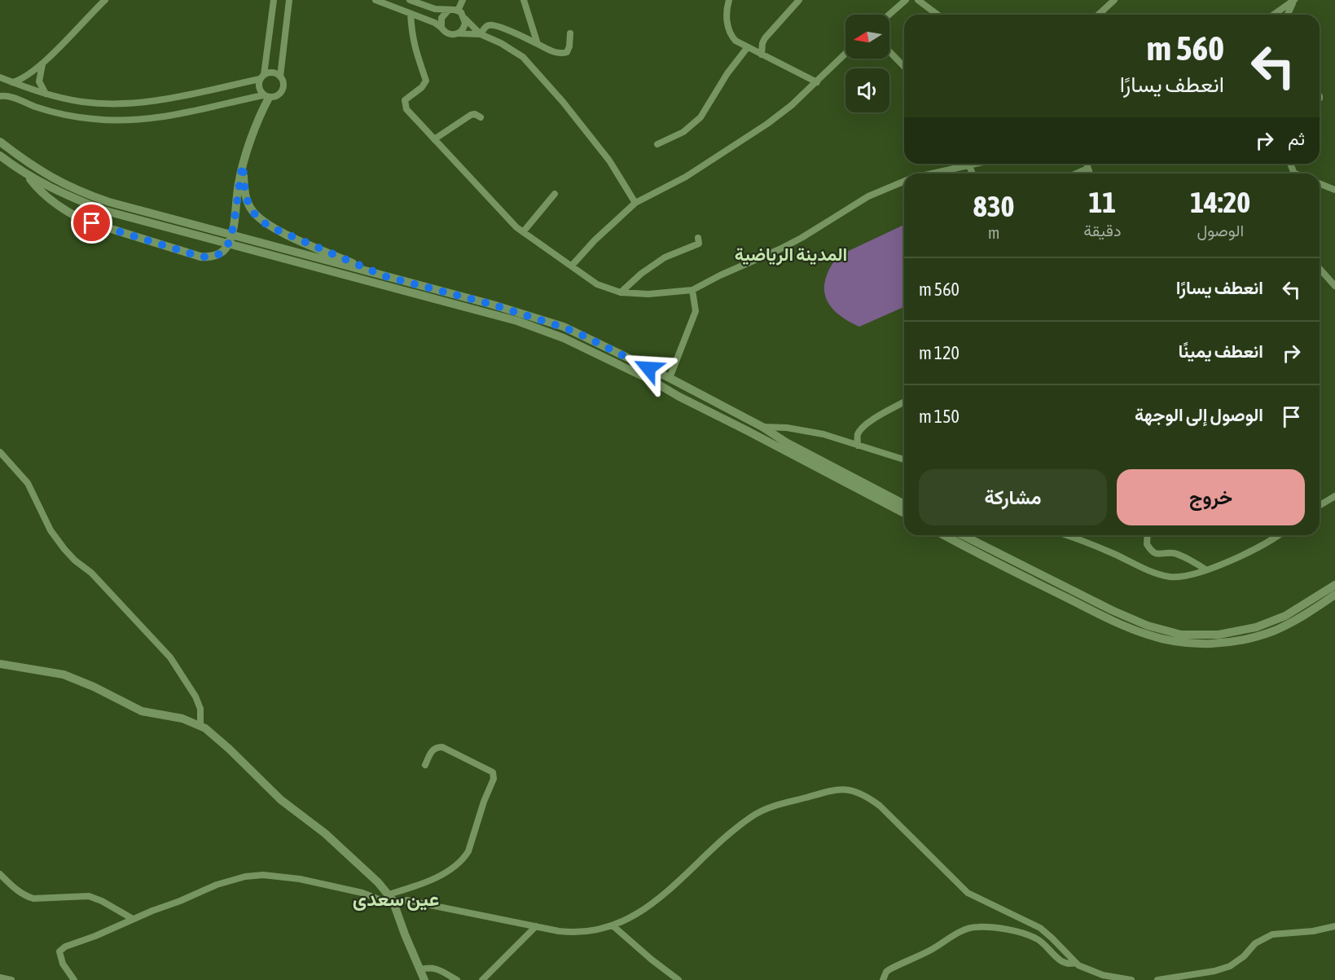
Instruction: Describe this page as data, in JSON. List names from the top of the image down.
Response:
{
  "districts": ["المدينة الرياضية", "عين سعدى"],
  "north": "left",
  "page": {
    "turn": ["560 m", "انعطف يسارًا"],
    "then": "ثم",
    "eta": [
      "14:20",
      "الوصول",
      "11",
      "دقيقة",
      "830",
      "m"
    ],
    "list": [
      {
        "name": "انعطف يسارًا",
        "value": "560 m"
      },
      {
        "name": "انعطف يمينًا",
        "value": "120 m"
      },
      {
        "name": "الوصول إلى الوجهة",
        "value": "150 m"
      }
    ],
    "buttons": ["خروج", "مشاركة"]
  }
}
